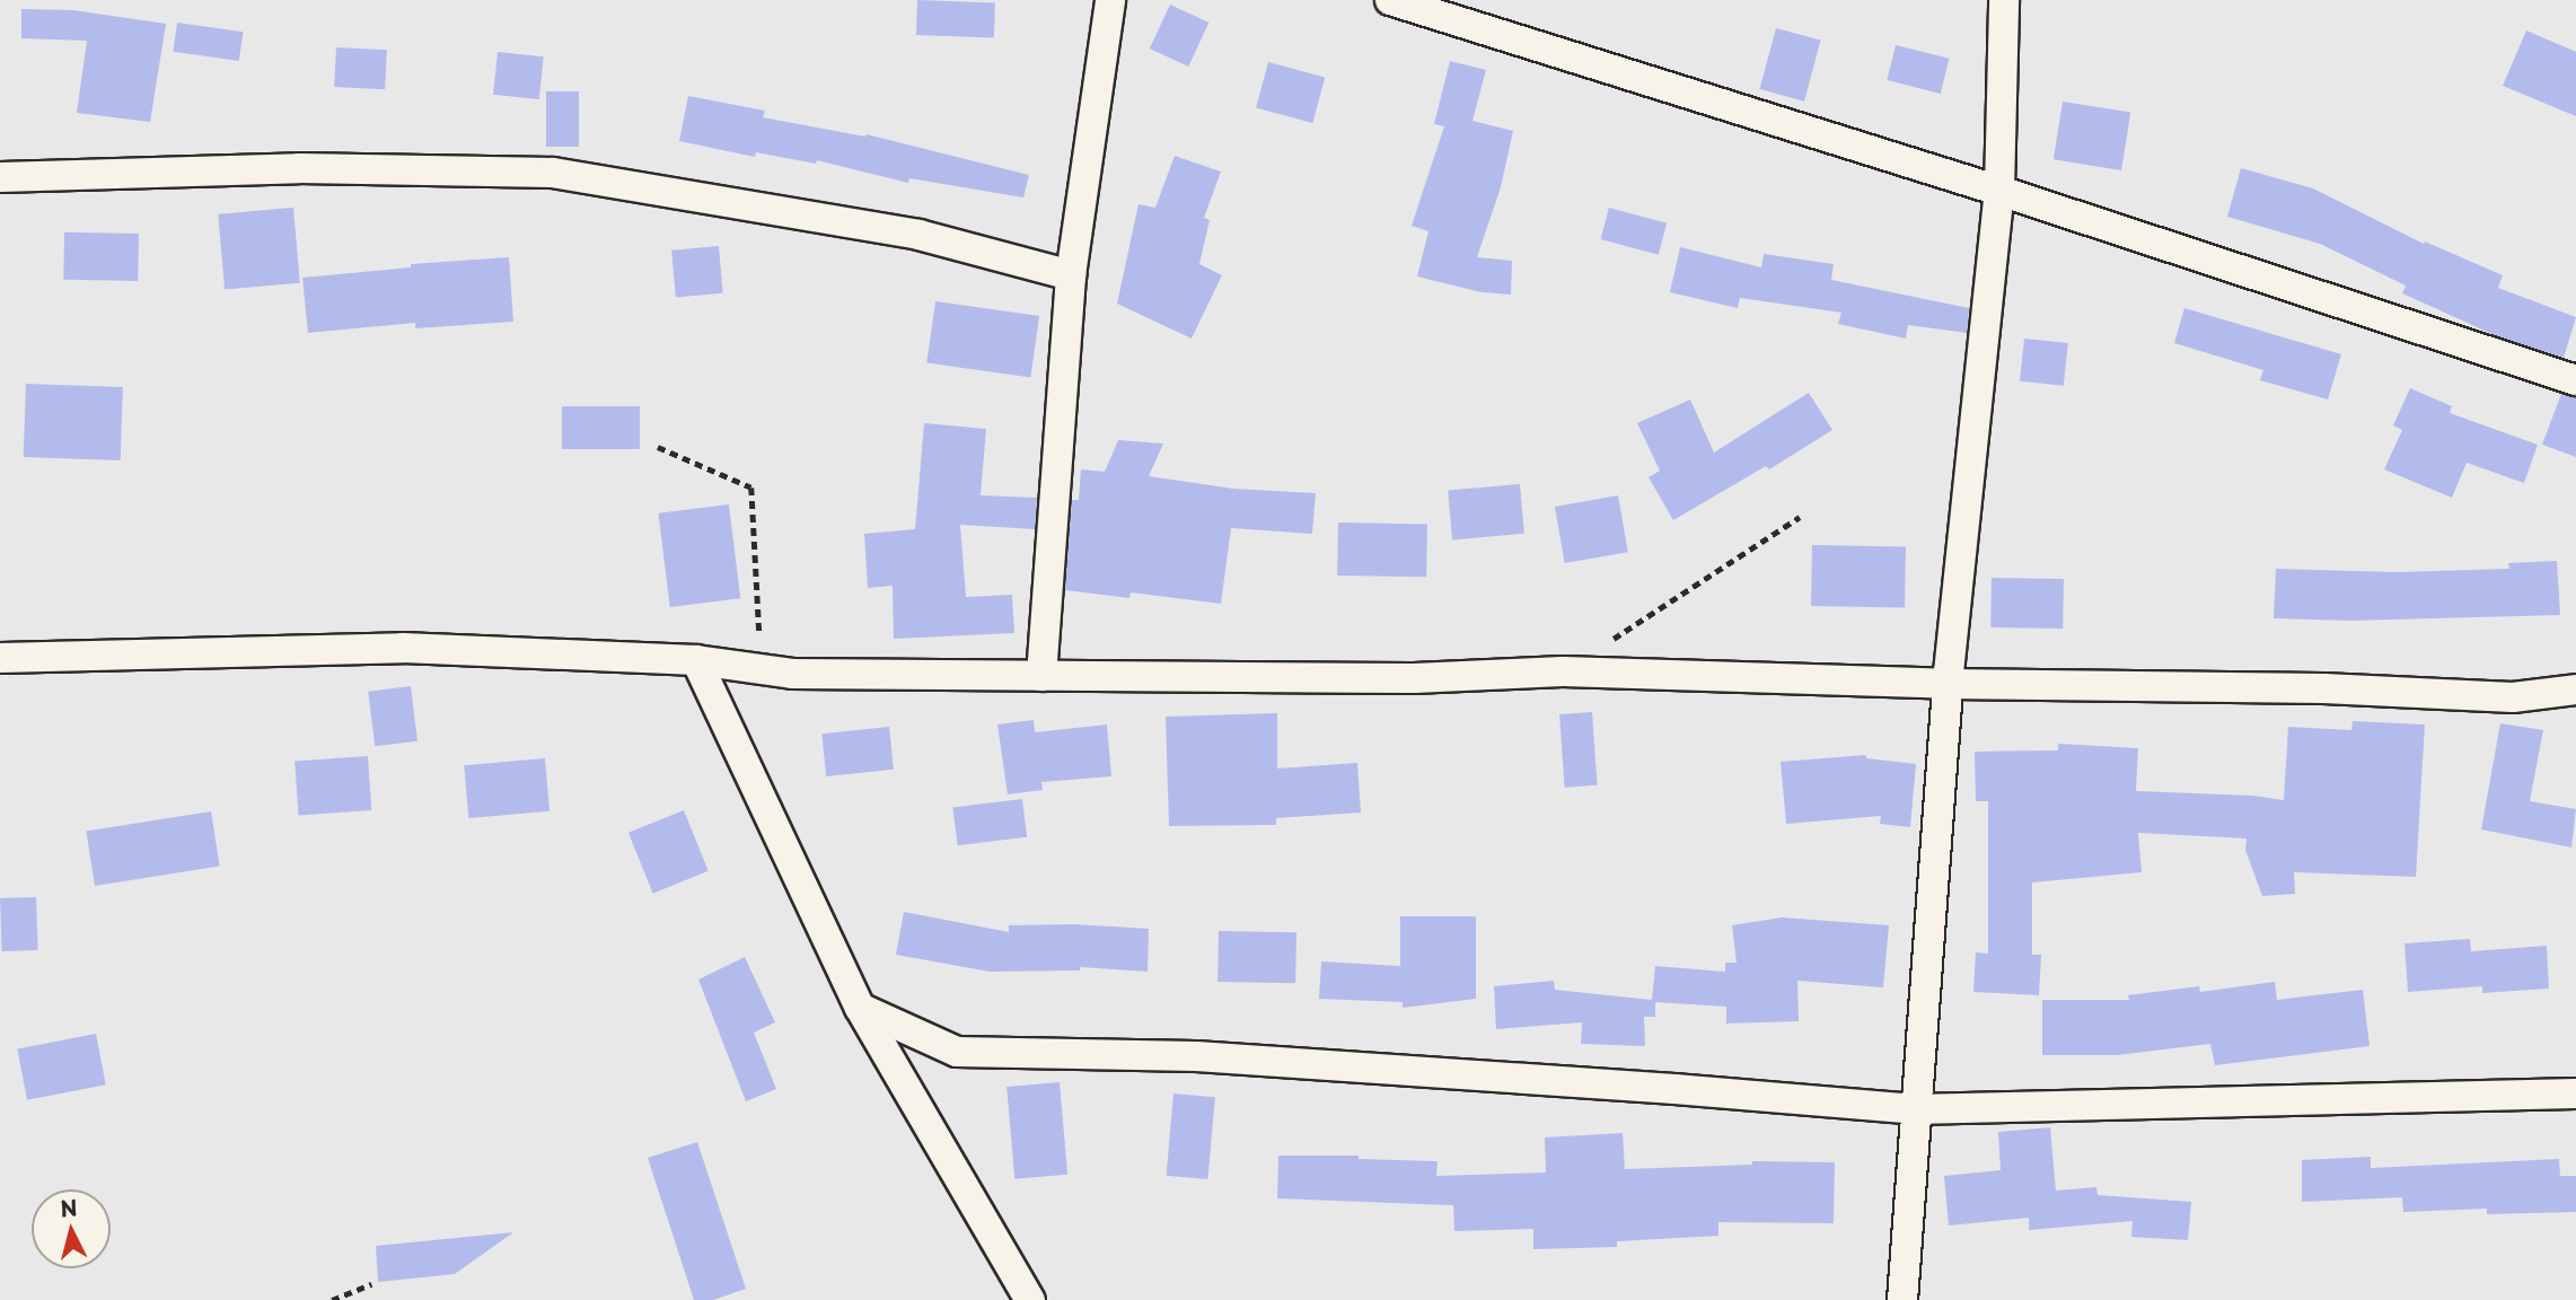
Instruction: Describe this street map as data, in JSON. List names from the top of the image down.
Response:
{
  "north": "top"
}
